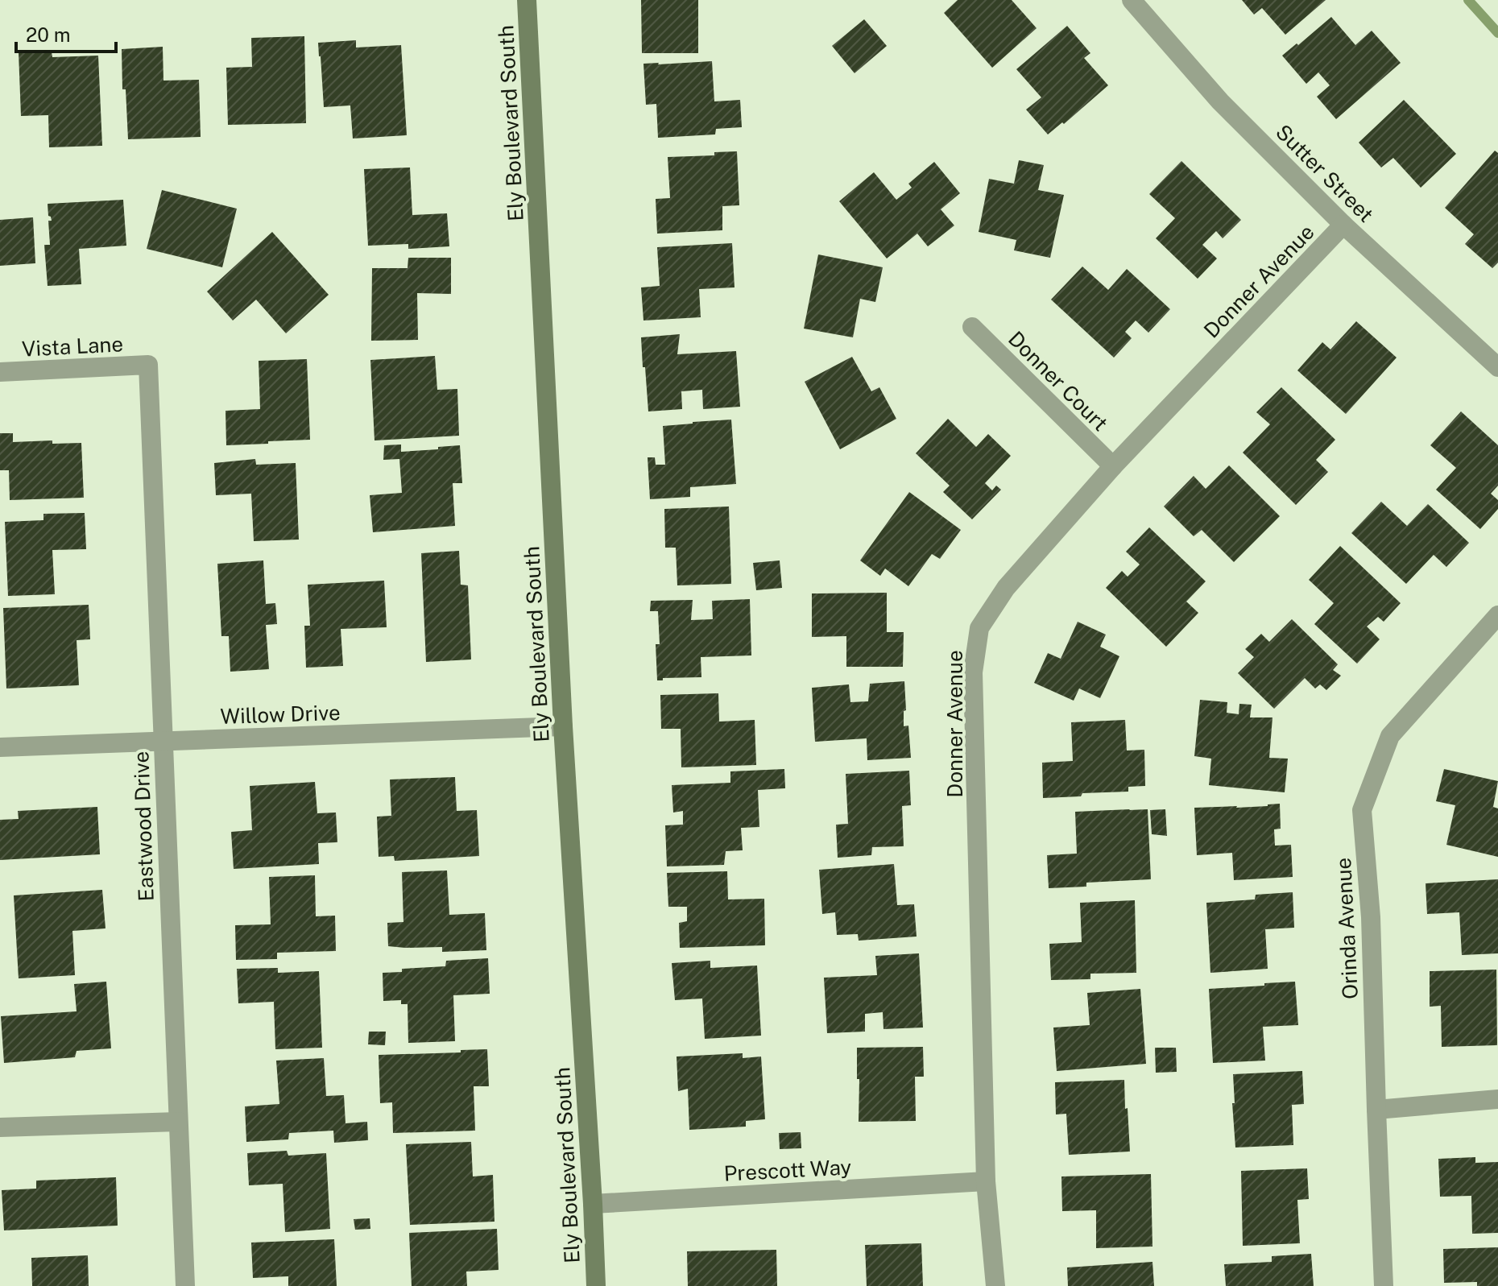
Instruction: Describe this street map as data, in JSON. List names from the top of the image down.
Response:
{
  "streets": {
    "main road": ["Ely Boulevard South"],
    "street": [
      "Sutter Street",
      "Donner Avenue",
      "Vista Lane",
      "Donner Court",
      "Willow Drive",
      "Eastwood Drive",
      "Orinda Avenue",
      "Prescott Way"
    ]
  },
  "crossings": [
    ["Ely Boulevard South", "Willow Drive"],
    ["Ely Boulevard South", "Prescott Way"],
    ["Sutter Street", "Donner Avenue"],
    ["Donner Avenue", "Donner Court"],
    ["Donner Avenue", "Prescott Way"],
    ["Vista Lane", "Eastwood Drive"],
    ["Willow Drive", "Eastwood Drive"]
  ],
  "scale_bar": "20 m"
}
